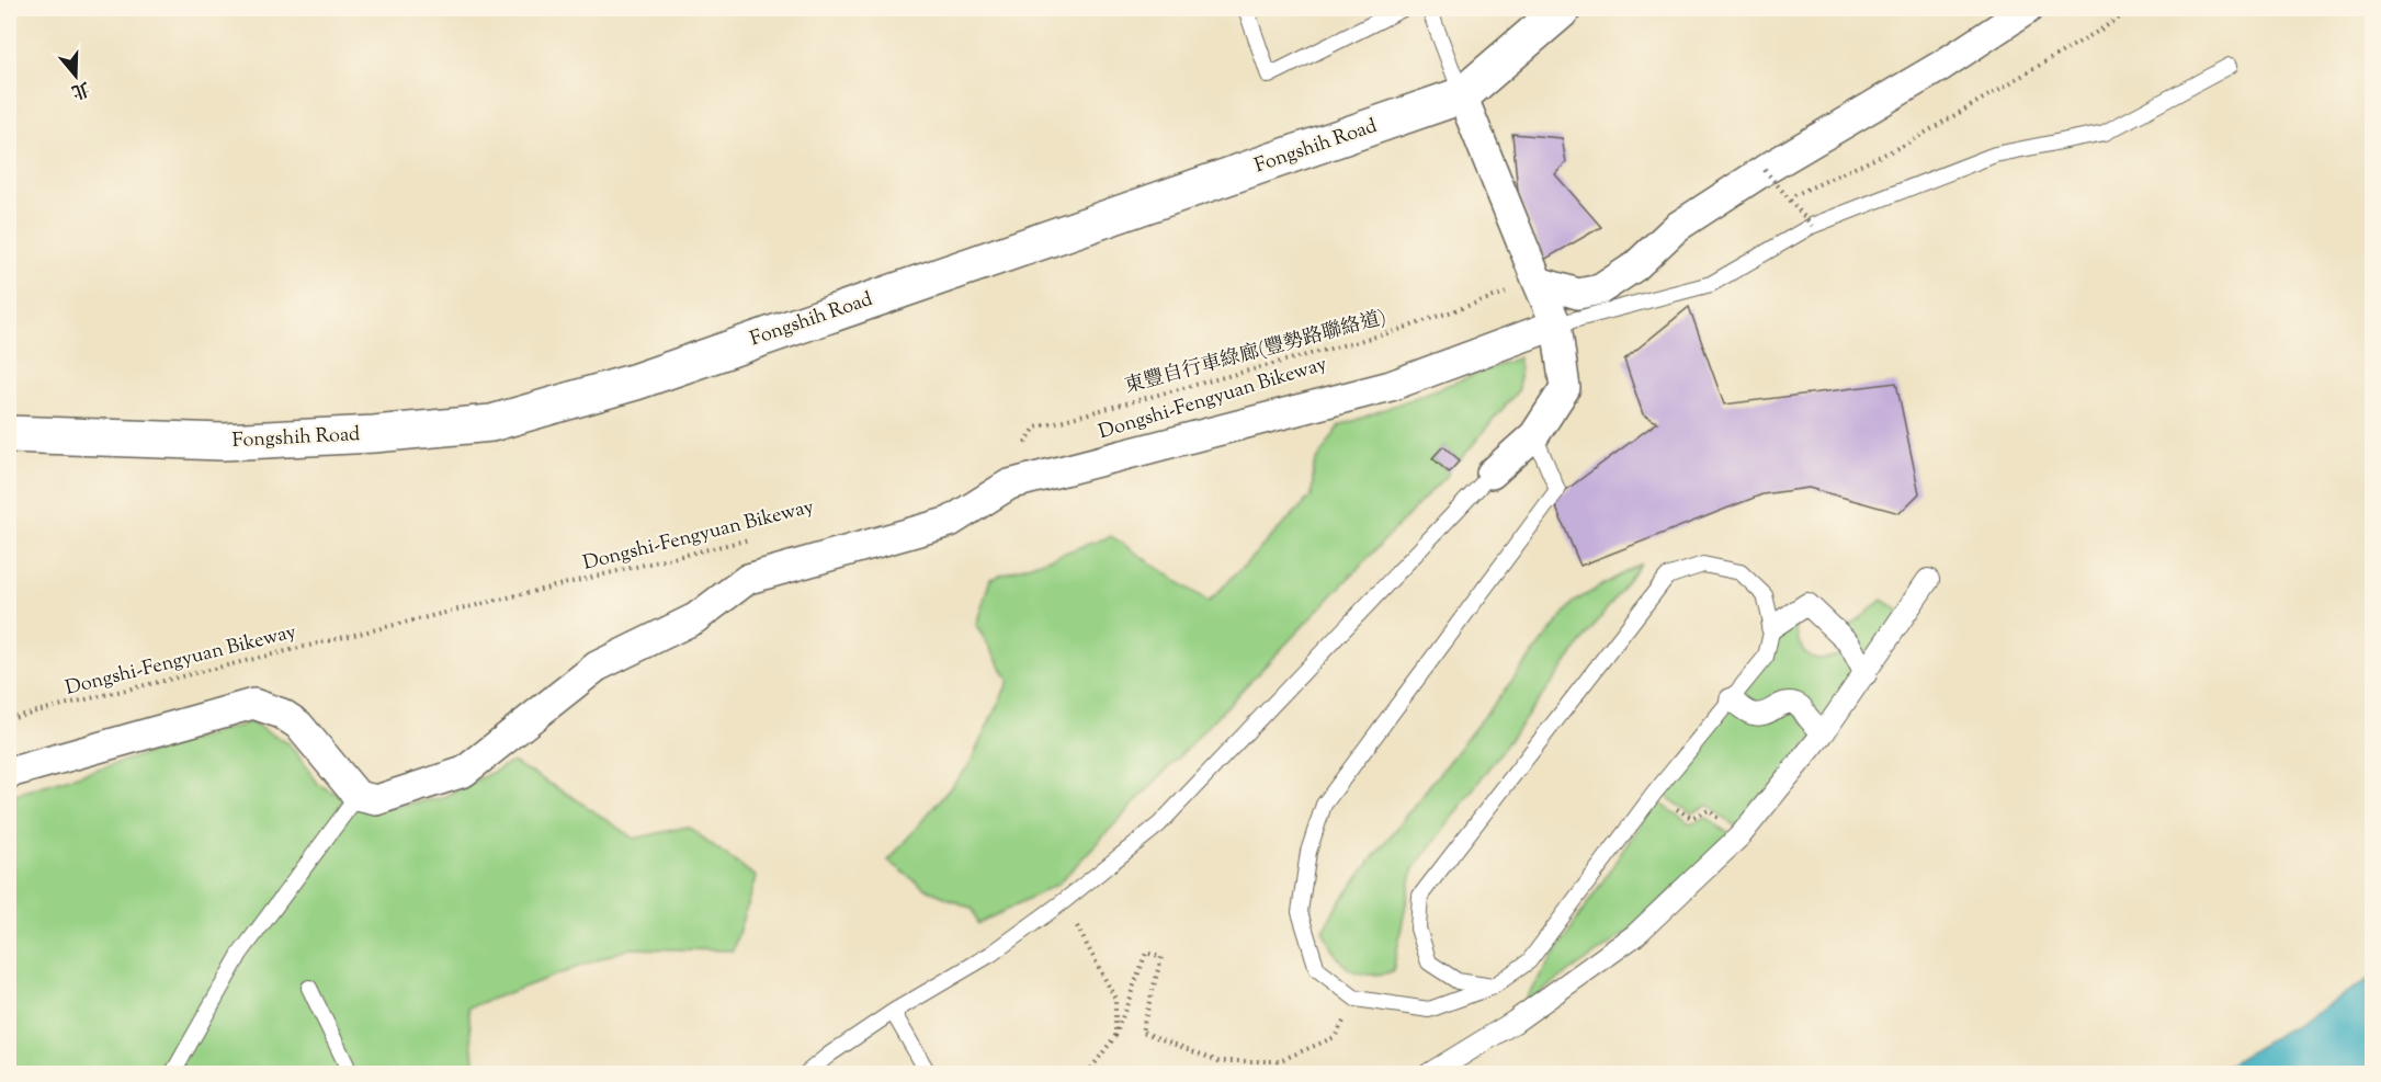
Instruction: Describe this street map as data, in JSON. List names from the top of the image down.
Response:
{
  "streets": {
    "street": ["Fongshih Road"],
    "path": ["東豐自行車綠廊(豐勢路聯絡道)", "Dongshi-Fengyuan Bikeway"]
  },
  "north": "bottom"
}
